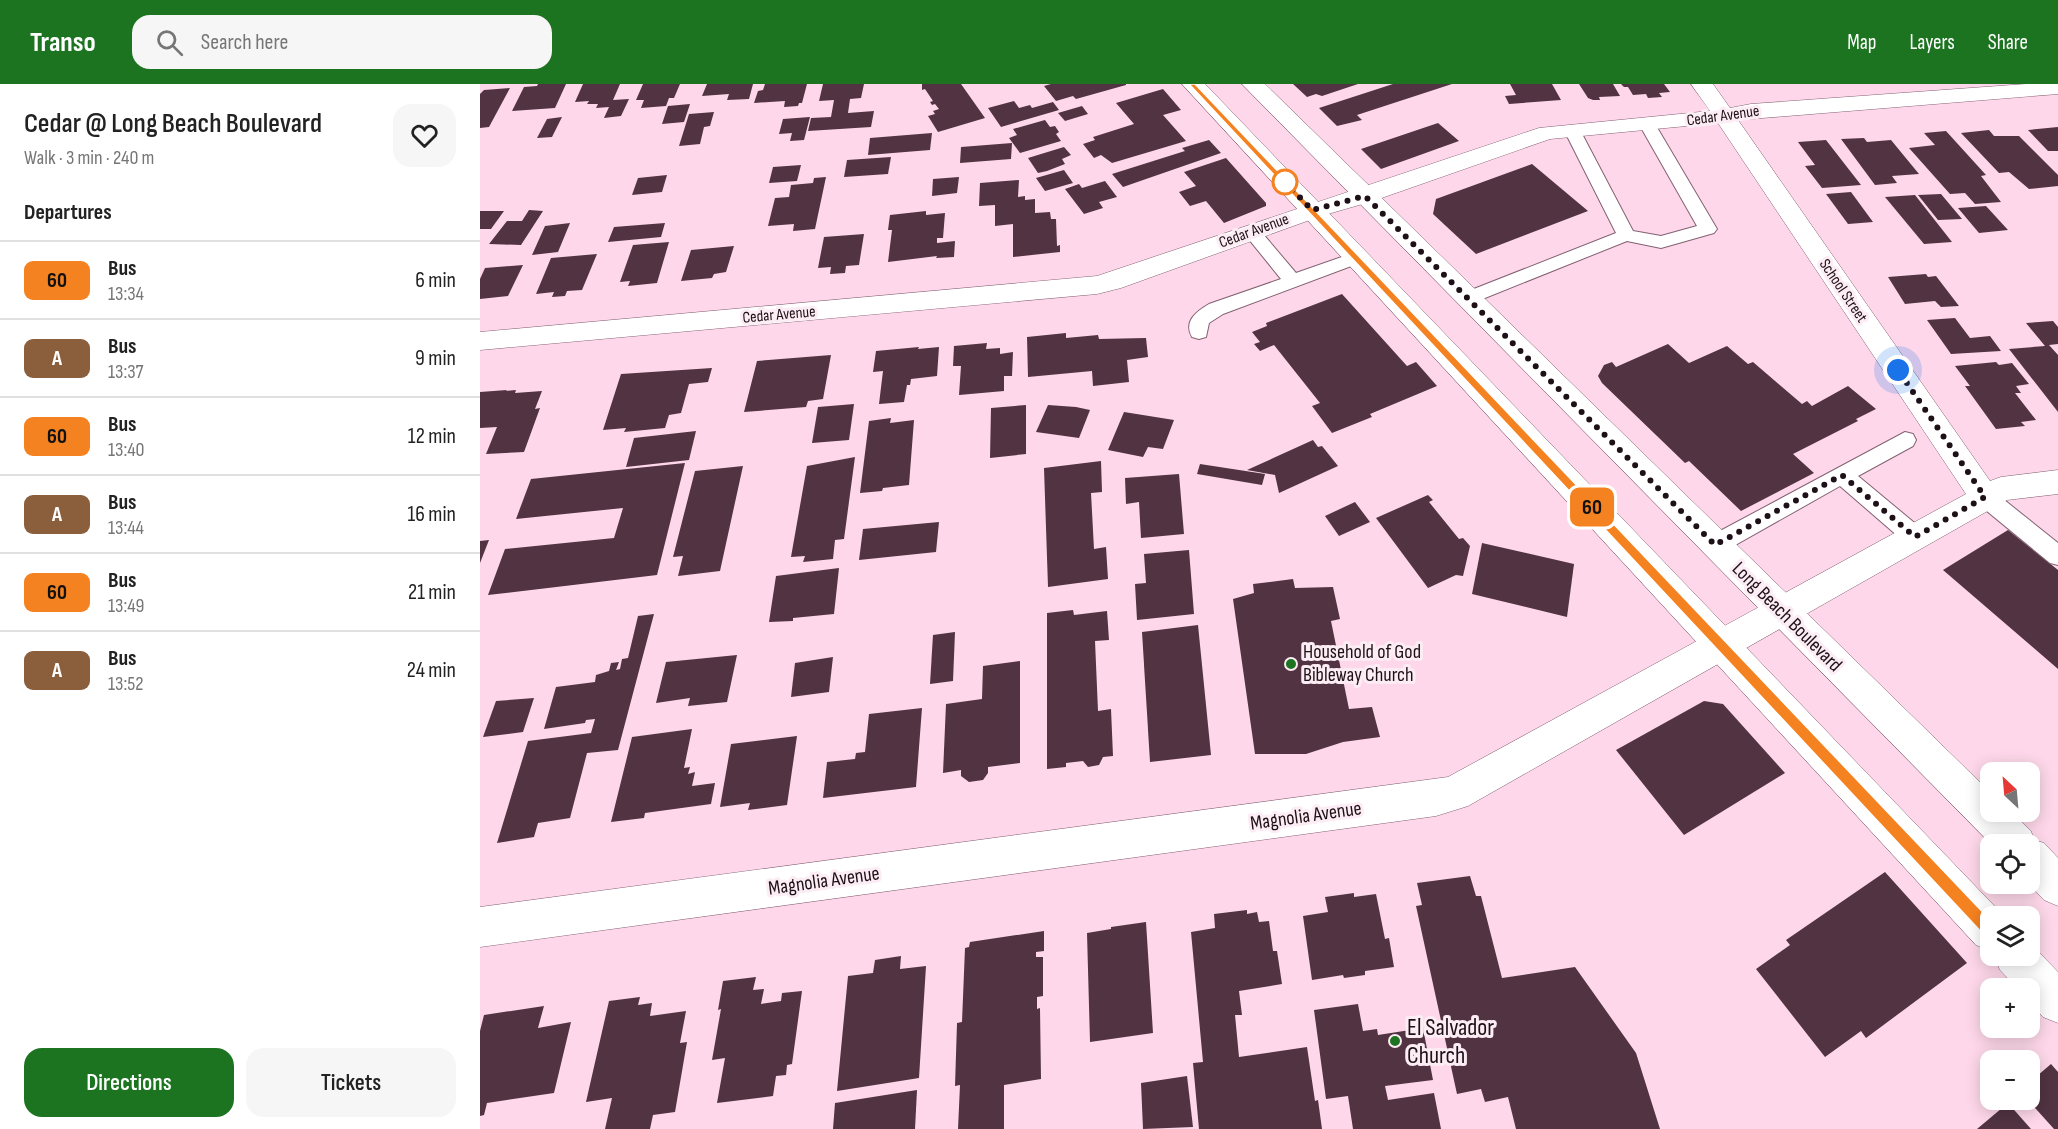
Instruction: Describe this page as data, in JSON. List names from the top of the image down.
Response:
{
  "streets": {
    "street": [
      "Cedar Avenue",
      "School Street",
      "Long Beach Boulevard",
      "Magnolia Avenue"
    ]
  },
  "crossings": [
    ["Cedar Avenue", "School Street"],
    ["Cedar Avenue", "Long Beach Boulevard"],
    ["School Street", "Magnolia Avenue"],
    ["Long Beach Boulevard", "Magnolia Avenue"]
  ],
  "places": ["Household of God Bibleway Church", "El Salvador Church"],
  "lines": ["bus line 60"],
  "north": "top left",
  "page": {
    "header": "Transo",
    "search": "Search here",
    "nav": ["Map", "Layers", "Share"],
    "heading": [
      ["Cedar @ Long Beach Boulevard", "Walk · 3 min · 240 m"],
      "Departures"
    ],
    "on_map": "60",
    "list": [
      {
        "mark": "60",
        "name": "Bus",
        "note": "13:34",
        "value": "6 min"
      },
      {
        "mark": "A",
        "name": "Bus",
        "note": "13:37",
        "value": "9 min"
      },
      {
        "mark": "60",
        "name": "Bus",
        "note": "13:40",
        "value": "12 min"
      },
      {
        "mark": "A",
        "name": "Bus",
        "note": "13:44",
        "value": "16 min"
      },
      {
        "mark": "60",
        "name": "Bus",
        "note": "13:49",
        "value": "21 min"
      },
      {
        "mark": "A",
        "name": "Bus",
        "note": "13:52",
        "value": "24 min"
      }
    ],
    "map_buttons": ["+", "−"],
    "buttons": ["Directions", "Tickets"]
  }
}
